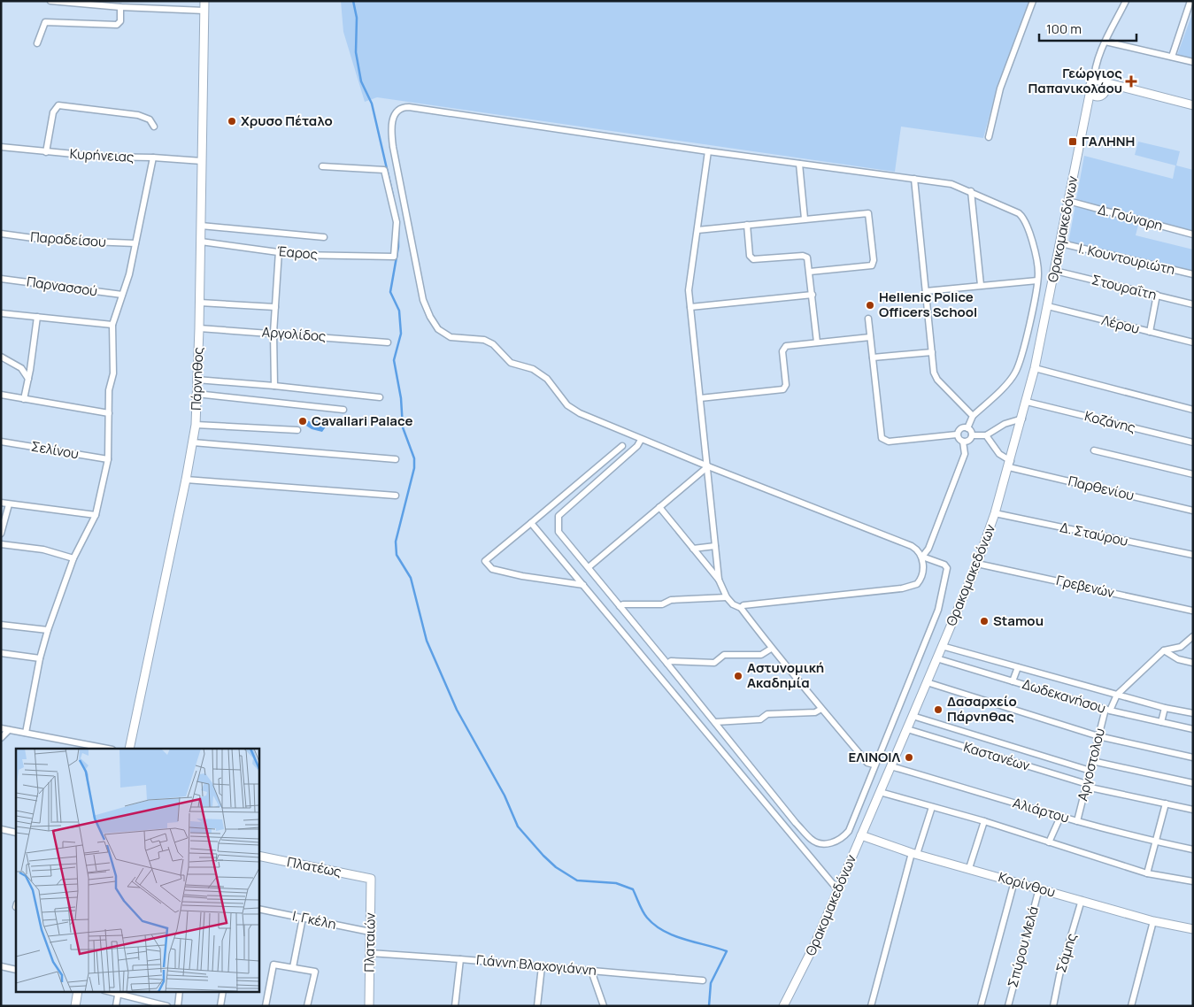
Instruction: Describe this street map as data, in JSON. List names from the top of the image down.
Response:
{
  "streets": {
    "main road": [
      "Θρακομακεδόνων",
      "Πάρνηθος",
      "Πλατέως",
      "Κορίνθου",
      "Πλαταιών"
    ],
    "street": [
      "Κυρήνειας",
      "Δ. Γούναρη",
      "Παραδείσου",
      "Έαρος",
      "Ι. Κουντουριώτη",
      "Παρνασσού",
      "Στουραΐτη",
      "Λέρου",
      "Αργολίδος",
      "Κοζάνης",
      "Σελίνου",
      "Παρθενίου",
      "Δ. Σταύρου",
      "Γρεβενών",
      "Δωδεκανήσου",
      "Καστανέων",
      "Αργοστολου",
      "Αλιάρτου",
      "Ι. Γκέλη",
      "Σπύρου Μελά",
      "Σάμης",
      "Γιάννη Βλαχογιάννη"
    ]
  },
  "crossings": [
    ["Κυρήνειας", "Πάρνηθος"],
    ["Δ. Γούναρη", "Θρακομακεδόνων"],
    ["Θρακομακεδόνων", "Ι. Κουντουριώτη"],
    ["Θρακομακεδόνων", "Στουραΐτη"],
    ["Θρακομακεδόνων", "Λέρου"],
    ["Θρακομακεδόνων", "Κοζάνης"],
    ["Θρακομακεδόνων", "Παρθενίου"],
    ["Θρακομακεδόνων", "Δ. Σταύρου"],
    ["Θρακομακεδόνων", "Γρεβενών"],
    ["Θρακομακεδόνων", "Δωδεκανήσου"],
    ["Θρακομακεδόνων", "Καστανέων"],
    ["Θρακομακεδόνων", "Αλιάρτου"],
    ["Θρακομακεδόνων", "Κορίνθου"],
    ["Έαρος", "Πάρνηθος"],
    ["Αργολίδος", "Πάρνηθος"],
    ["Δωδεκανήσου", "Αργοστολου"],
    ["Καστανέων", "Αργοστολου"],
    ["Αργοστολου", "Αλιάρτου"],
    ["Πλατέως", "Πλαταιών"],
    ["Κορίνθου", "Σπύρου Μελά"],
    ["Κορίνθου", "Σάμης"],
    ["Ι. Γκέλη", "Πλαταιών"],
    ["Πλαταιών", "Γιάννη Βλαχογιάννη"]
  ],
  "places": {
    "health": ["Γεώργιος Παπανικολάου"],
    "other": [
      "Χρυσο Πέταλο",
      "Hellenic Police Officers School",
      "Cavallari Palace",
      "Stamou",
      "Αστυνομική Ακαδημία",
      "Δασαρχείο Πάρνηθας",
      "ΕΛΙΝΟΙΛ"
    ],
    "transit": ["ΓΑΛΗΝΗ"]
  },
  "scale_bar": "100 m"
}
